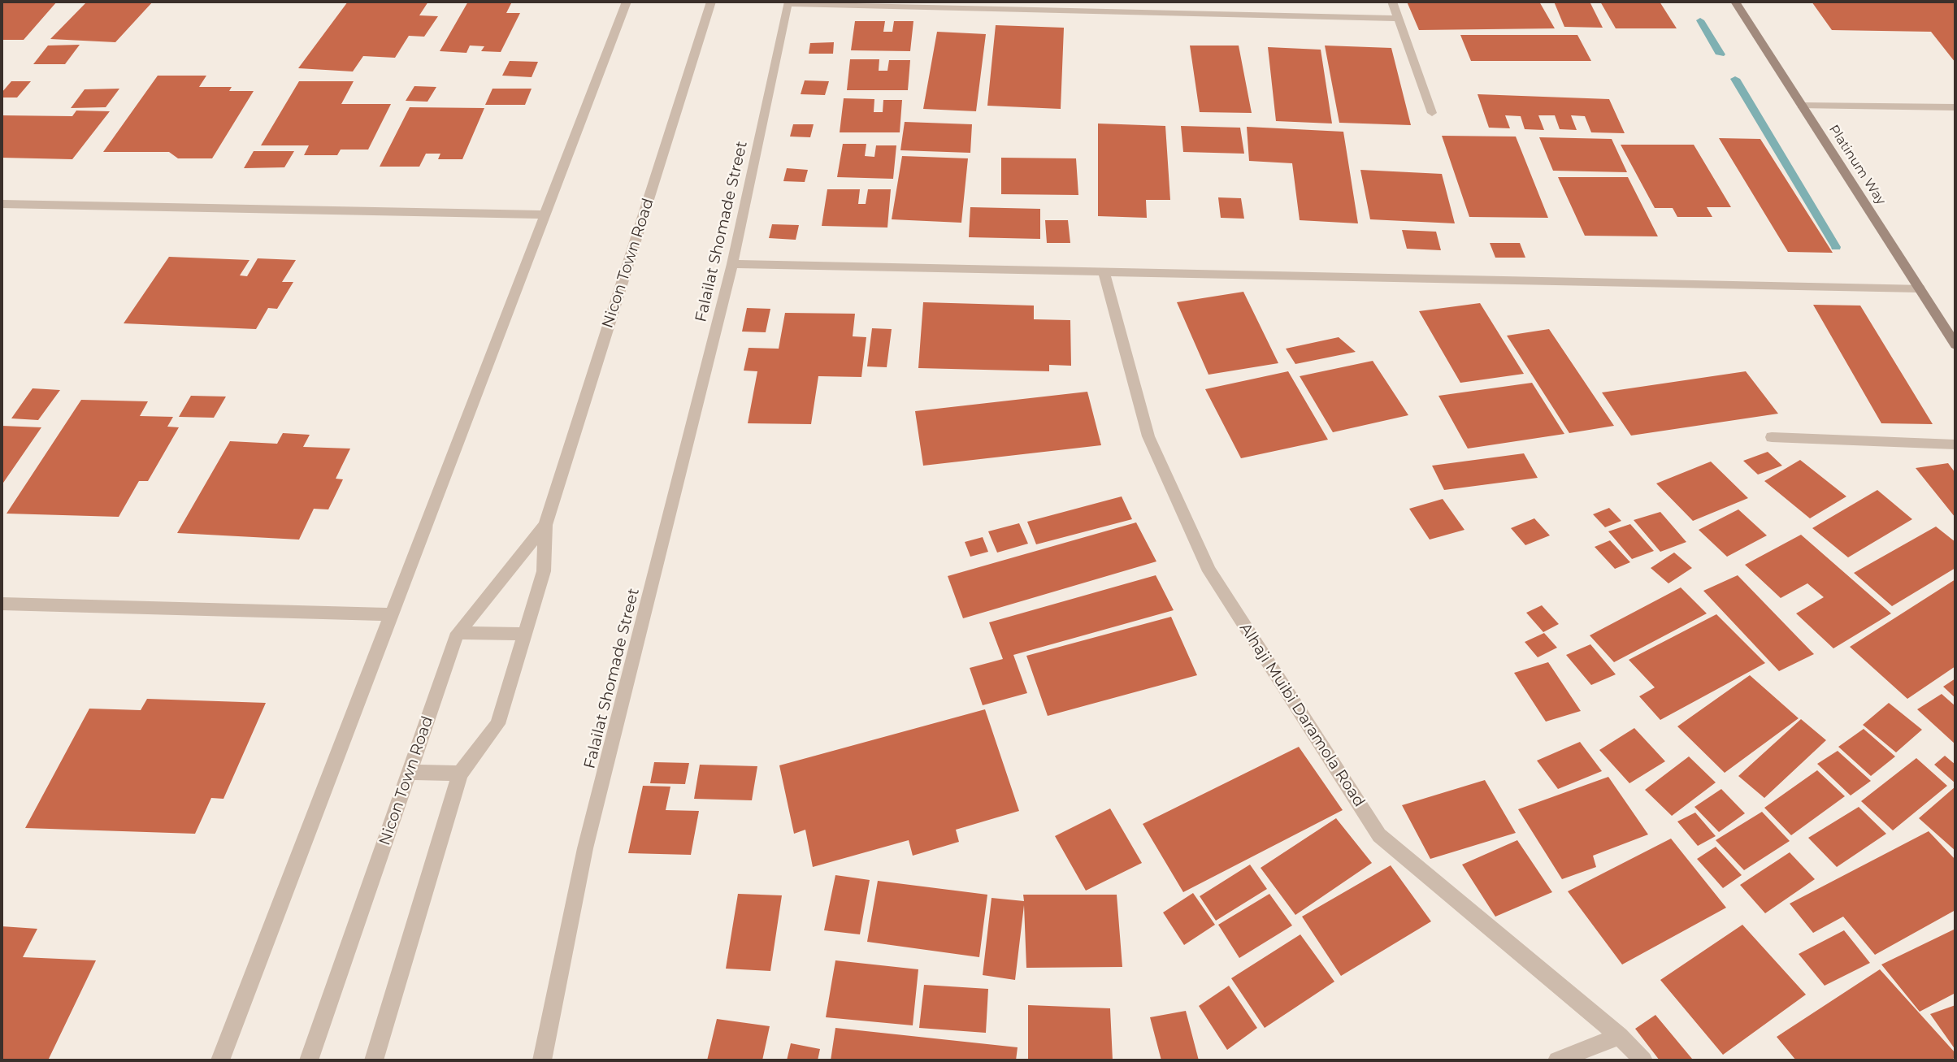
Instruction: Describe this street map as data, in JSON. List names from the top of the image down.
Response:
{
  "streets": {
    "street": [
      "Platinum Way",
      "Falailat Shomade Street",
      "Nicon Town Road",
      "Alhaji Muibi Daramola Road"
    ]
  }
}
